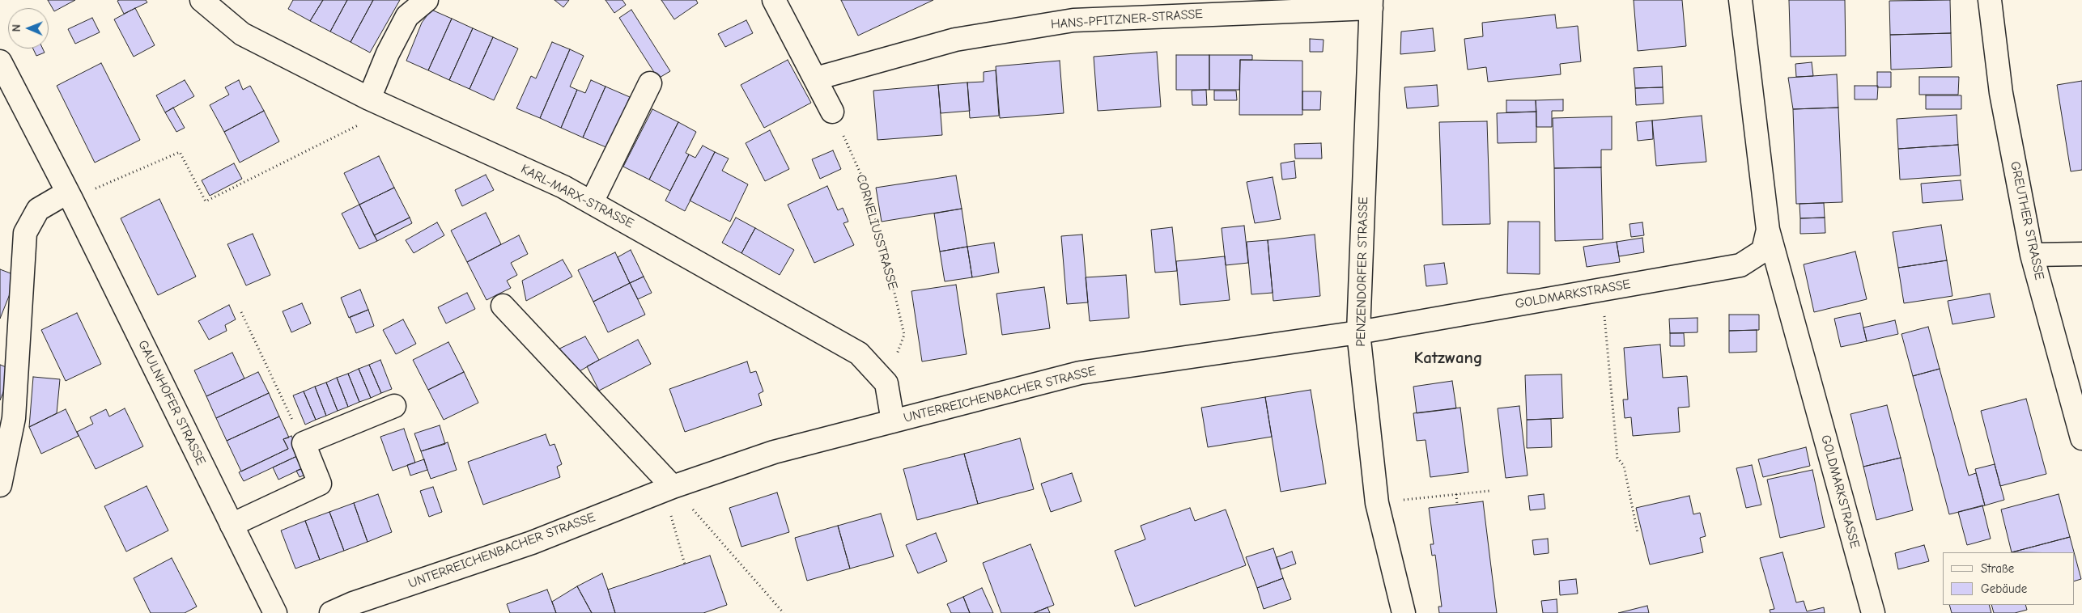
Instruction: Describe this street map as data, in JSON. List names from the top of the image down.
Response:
{
  "streets": {
    "street": [
      "HANS-PFITZNER-STRASSE",
      "KARL-MARX-STRASSE",
      "GREUTHER STRASSE",
      "PENZENDORFER STRASSE",
      "GOLDMARKSTRASSE",
      "UNTERREICHENBACHER STRASSE",
      "GAULNHOFER STRASSE"
    ],
    "path": ["CORNELIUSSTRASSE"]
  },
  "crossings": [
    ["HANS-PFITZNER-STRASSE", "PENZENDORFER STRASSE"],
    ["KARL-MARX-STRASSE", "CORNELIUSSTRASSE"],
    ["PENZENDORFER STRASSE", "GOLDMARKSTRASSE"],
    ["PENZENDORFER STRASSE", "UNTERREICHENBACHER STRASSE"],
    ["GOLDMARKSTRASSE", "UNTERREICHENBACHER STRASSE"]
  ],
  "districts": ["Katzwang"],
  "legend": ["Straße", "Gebäude"],
  "north": "left"
}
